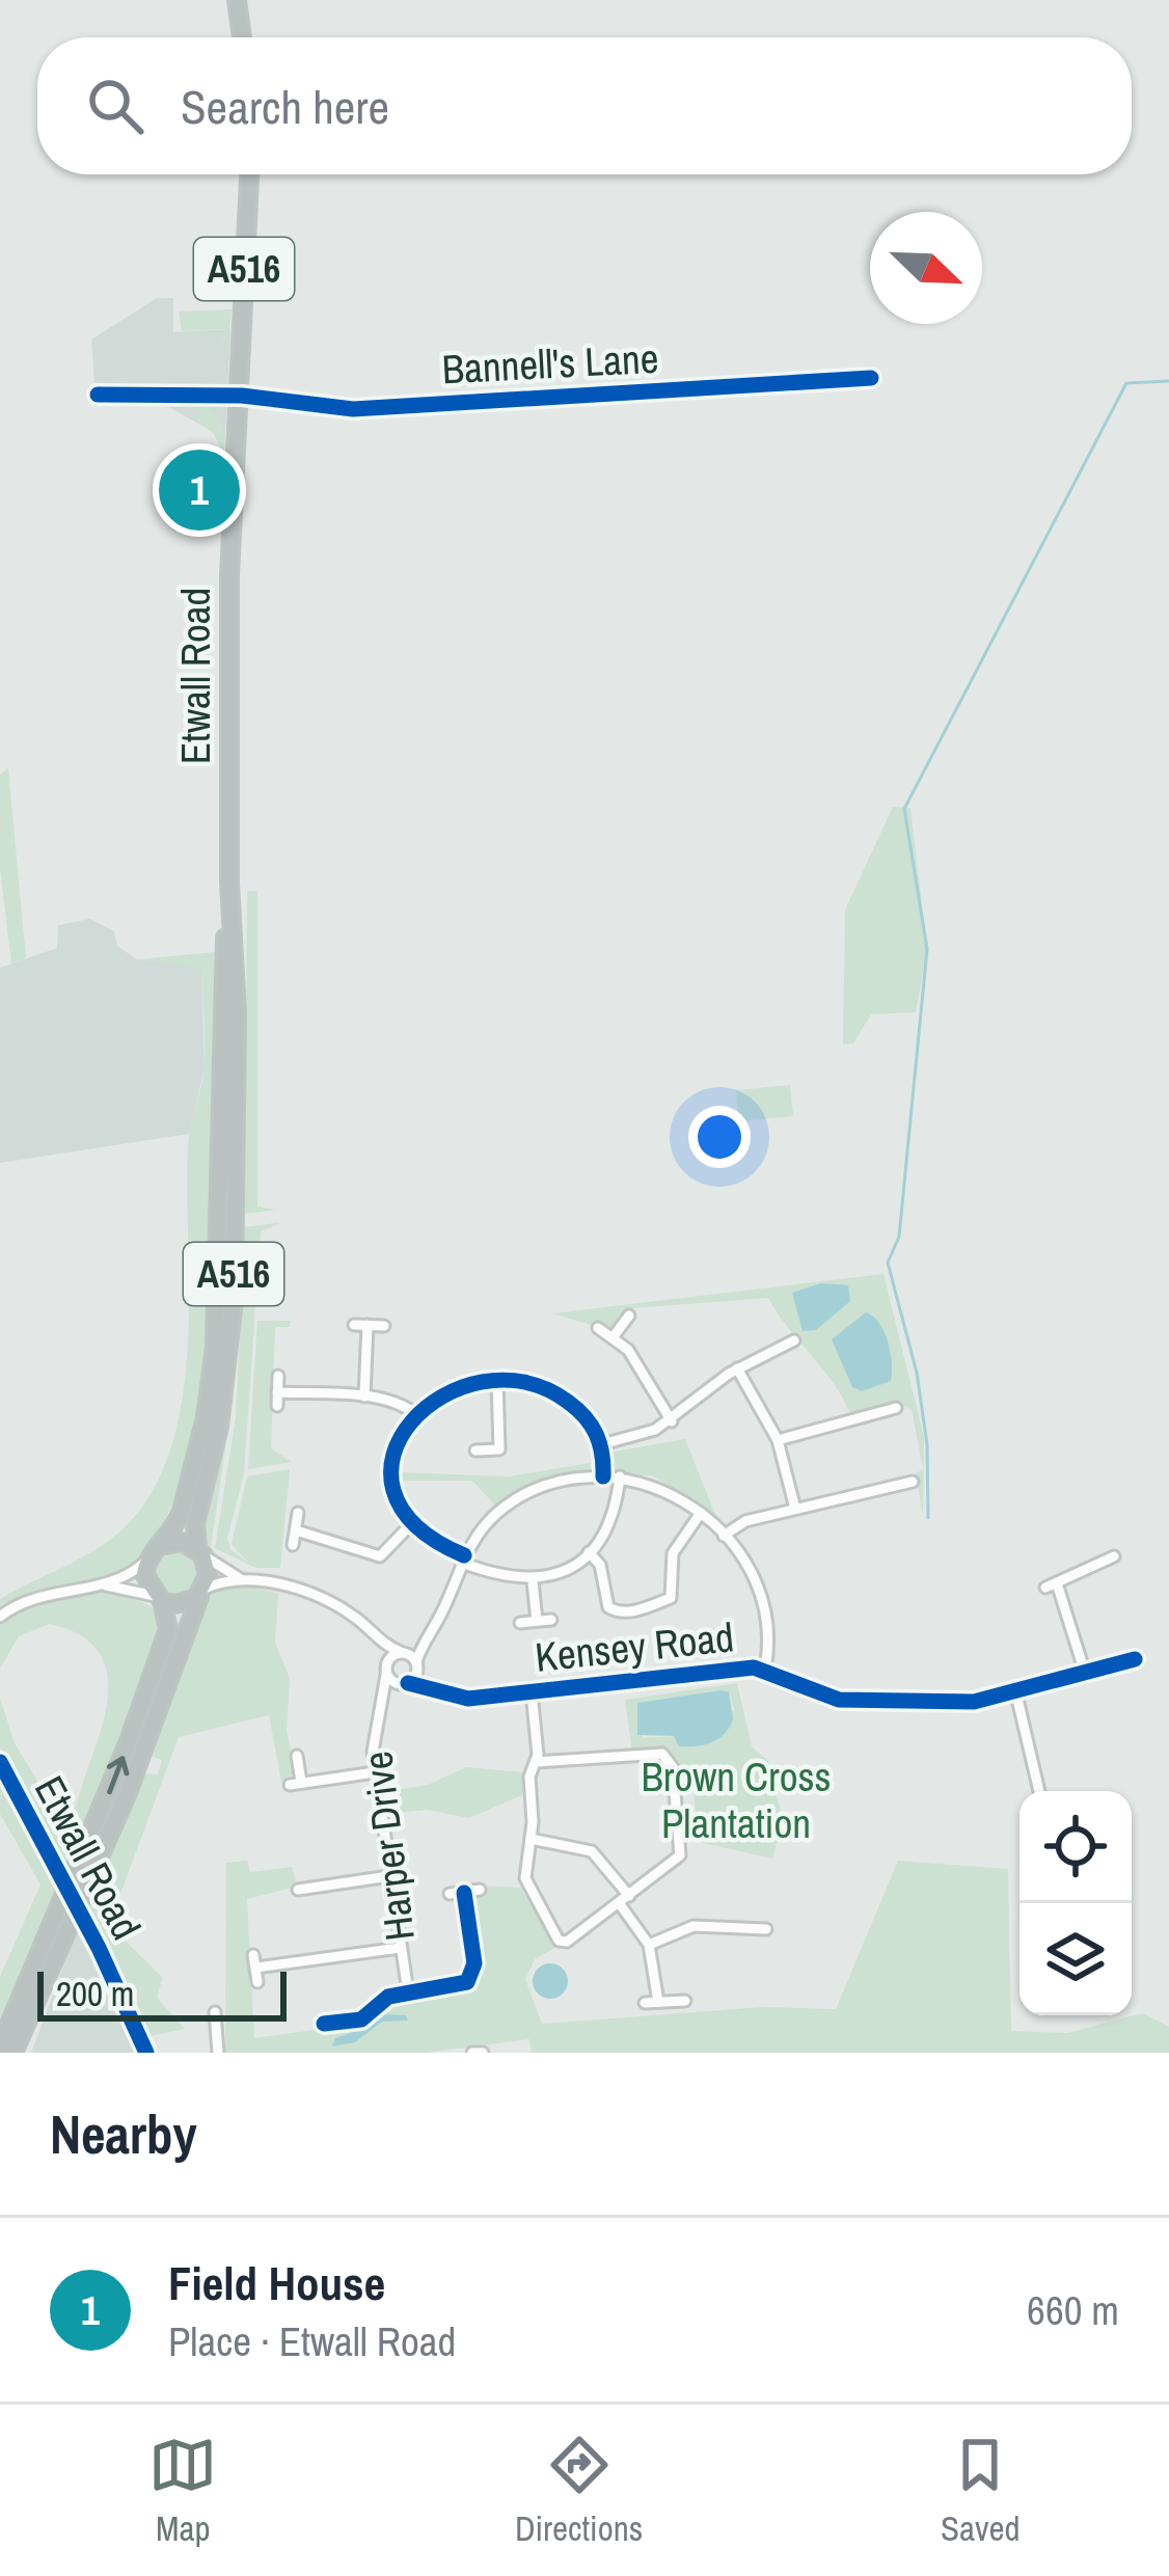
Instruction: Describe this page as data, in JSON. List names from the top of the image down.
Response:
{
  "streets": {
    "highway": ["A516", "Etwall Road"],
    "street": ["Bannell's Lane", "Kensey Road", "Harper Drive"]
  },
  "crossings": [
    ["A516", "Bannell's Lane"],
    ["A516", "Etwall Road"],
    ["Bannell's Lane", "Etwall Road"],
    ["Kensey Road", "Harper Drive"]
  ],
  "parks": ["Brown Cross Plantation"],
  "scale_bar": "200 m",
  "north": "bottom right",
  "page": {
    "search": "Search here",
    "pins": "1",
    "scale": "200 m",
    "heading": "Nearby",
    "list": [
      {
        "mark": "1",
        "name": "Field House",
        "note": "Place · Etwall Road",
        "value": "660 m"
      }
    ],
    "nav": ["Map", "Directions", "Saved"]
  }
}
